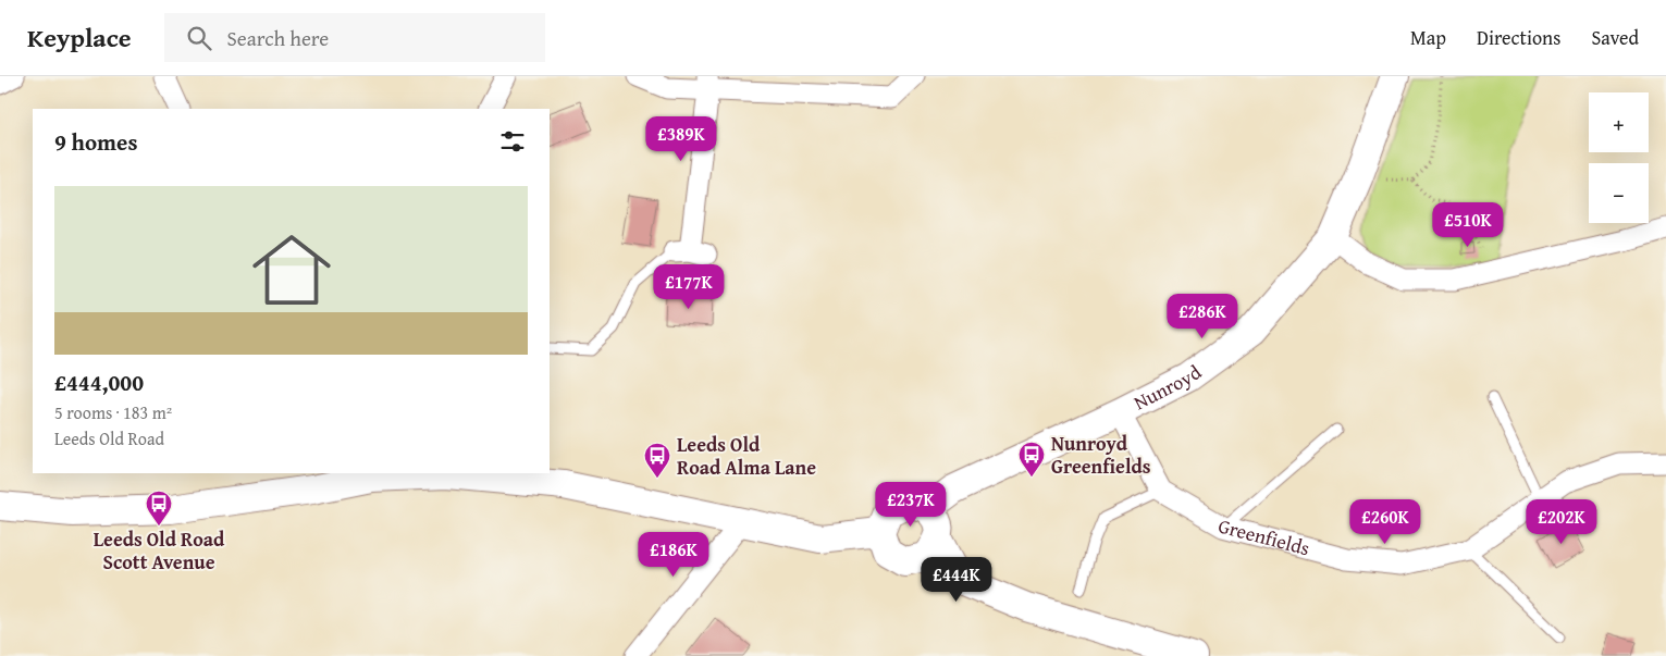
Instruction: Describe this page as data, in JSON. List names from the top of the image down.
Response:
{
  "streets": {
    "street": ["Nunroyd", "Greenfields"]
  },
  "places": {
    "bus stop": ["Nunroyd Greenfields", "Leeds Old Road Alma Lane", "Leeds Old Road Scott Avenue"]
  },
  "page": {
    "header": "Keyplace",
    "search": "Search here",
    "nav": ["Map", "Directions", "Saved"],
    "map_buttons": ["+", "−"],
    "heading": "9 homes",
    "price": [
      "£389K",
      "£510K",
      "£177K",
      "£286K",
      "£237K",
      "£260K",
      "£202K",
      "£186K",
      "£444K"
    ],
    "list": [
      {
        "name": "£444,000",
        "note": "5 rooms · 183 m² · Leeds Old Road"
      }
    ]
  }
}
